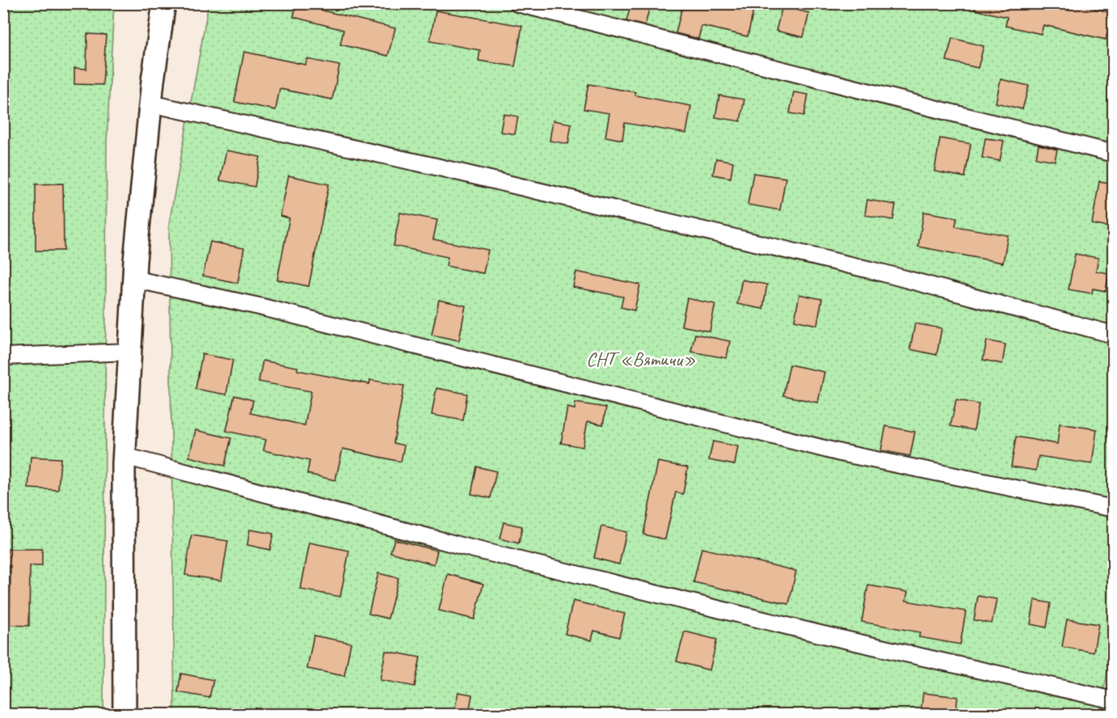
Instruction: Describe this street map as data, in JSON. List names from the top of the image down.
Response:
{
  "parks": ["СНТ «Вятичи»"]
}
